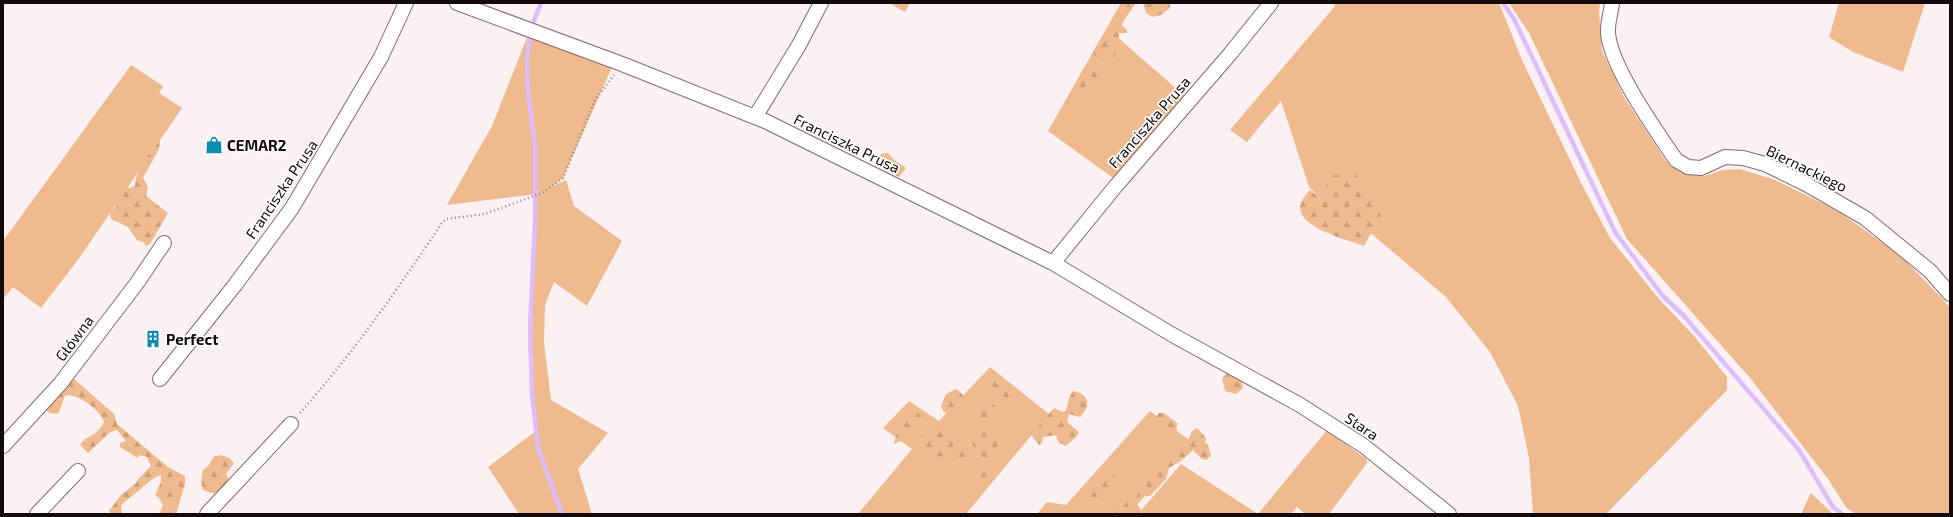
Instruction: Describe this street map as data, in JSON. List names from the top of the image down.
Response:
{
  "streets": {
    "street": [
      "Franciszka Prusa",
      "Biernackiego",
      "Główna",
      "Stara"
    ]
  },
  "crossings": [
    ["Franciszka Prusa", "Stara"]
  ],
  "places": {
    "shop": ["CEMAR2"],
    "building": ["Perfect"]
  }
}
